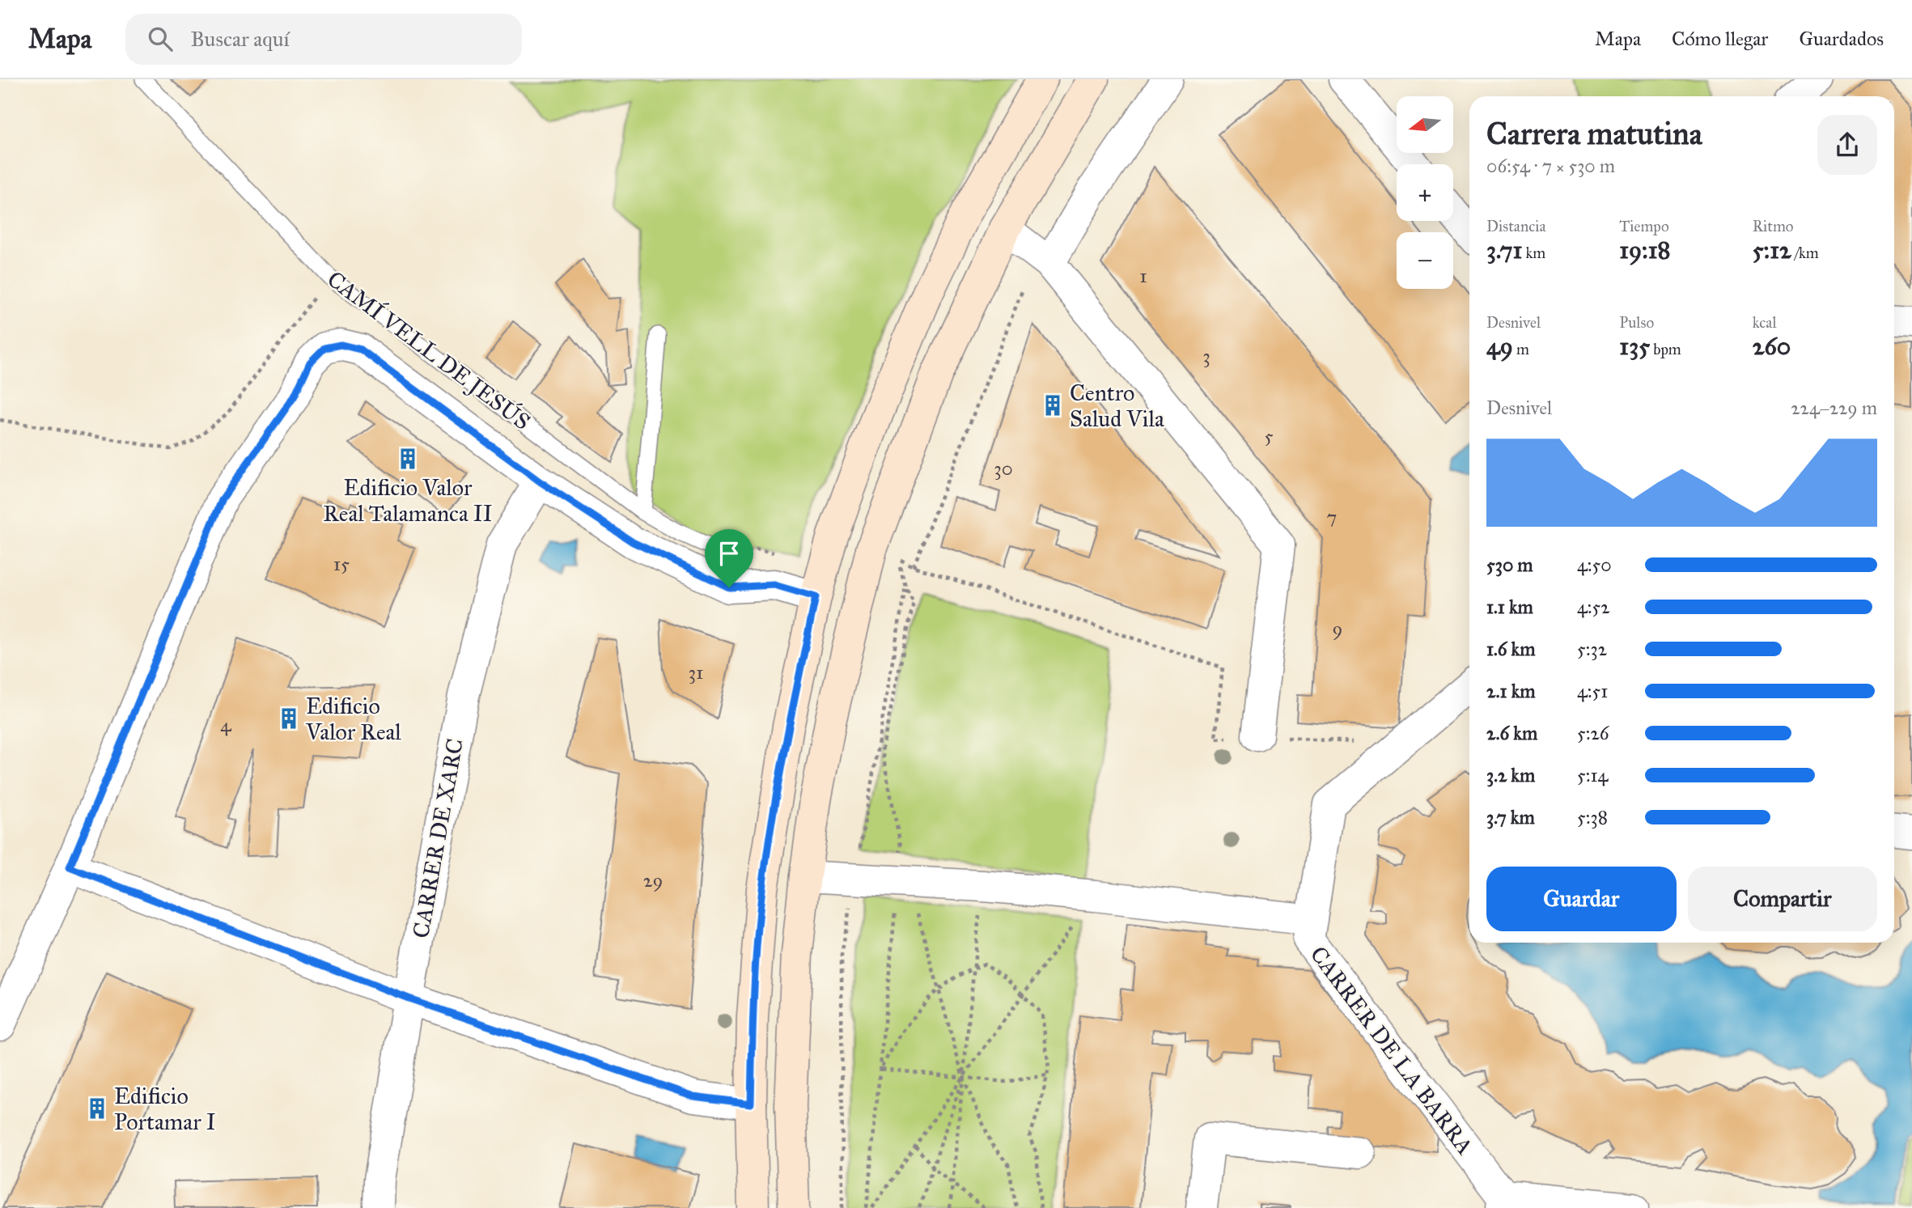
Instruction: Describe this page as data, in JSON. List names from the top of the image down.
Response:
{
  "streets": {
    "street": ["CAMÍ VELL DE JESÚS", "CARRER DE XARC", "CARRER DE LA BARRA"]
  },
  "crossings": [
    ["CAMÍ VELL DE JESÚS", "CARRER DE XARC"]
  ],
  "places": {
    "building": [
      "Centro Salud Vila",
      "Edificio Valor Real Talamanca II",
      "Edificio Valor Real",
      "Edificio Portamar I"
    ]
  },
  "house_numbers": [
    "1",
    "3",
    "5",
    "30",
    "7",
    "15",
    "9",
    "31",
    "4",
    "29"
  ],
  "north": "left",
  "page": {
    "header": "Mapa",
    "search": "Buscar aquí",
    "nav": ["Mapa", "Cómo llegar", "Guardados"],
    "map_buttons": ["+", "−"],
    "heading": ["Carrera matutina", "06:54 · 7 × 530 m"],
    "stats": [
      ["Distancia", "3.71 km"],
      ["Tiempo", "19:18"],
      ["Ritmo", "5:12 /km"],
      ["Desnivel", "49 m"],
      ["Pulso", "135 bpm"],
      ["kcal", "260"]
    ],
    "chart": ["Desnivel", "224–229 m"],
    "list": [
      {
        "name": "530 m",
        "note": "4:50"
      },
      {
        "name": "1.1 km",
        "note": "4:52"
      },
      {
        "name": "1.6 km",
        "note": "5:32"
      },
      {
        "name": "2.1 km",
        "note": "4:51"
      },
      {
        "name": "2.6 km",
        "note": "5:26"
      },
      {
        "name": "3.2 km",
        "note": "5:14"
      },
      {
        "name": "3.7 km",
        "note": "5:38"
      }
    ],
    "buttons": ["Guardar", "Compartir"]
  }
}
